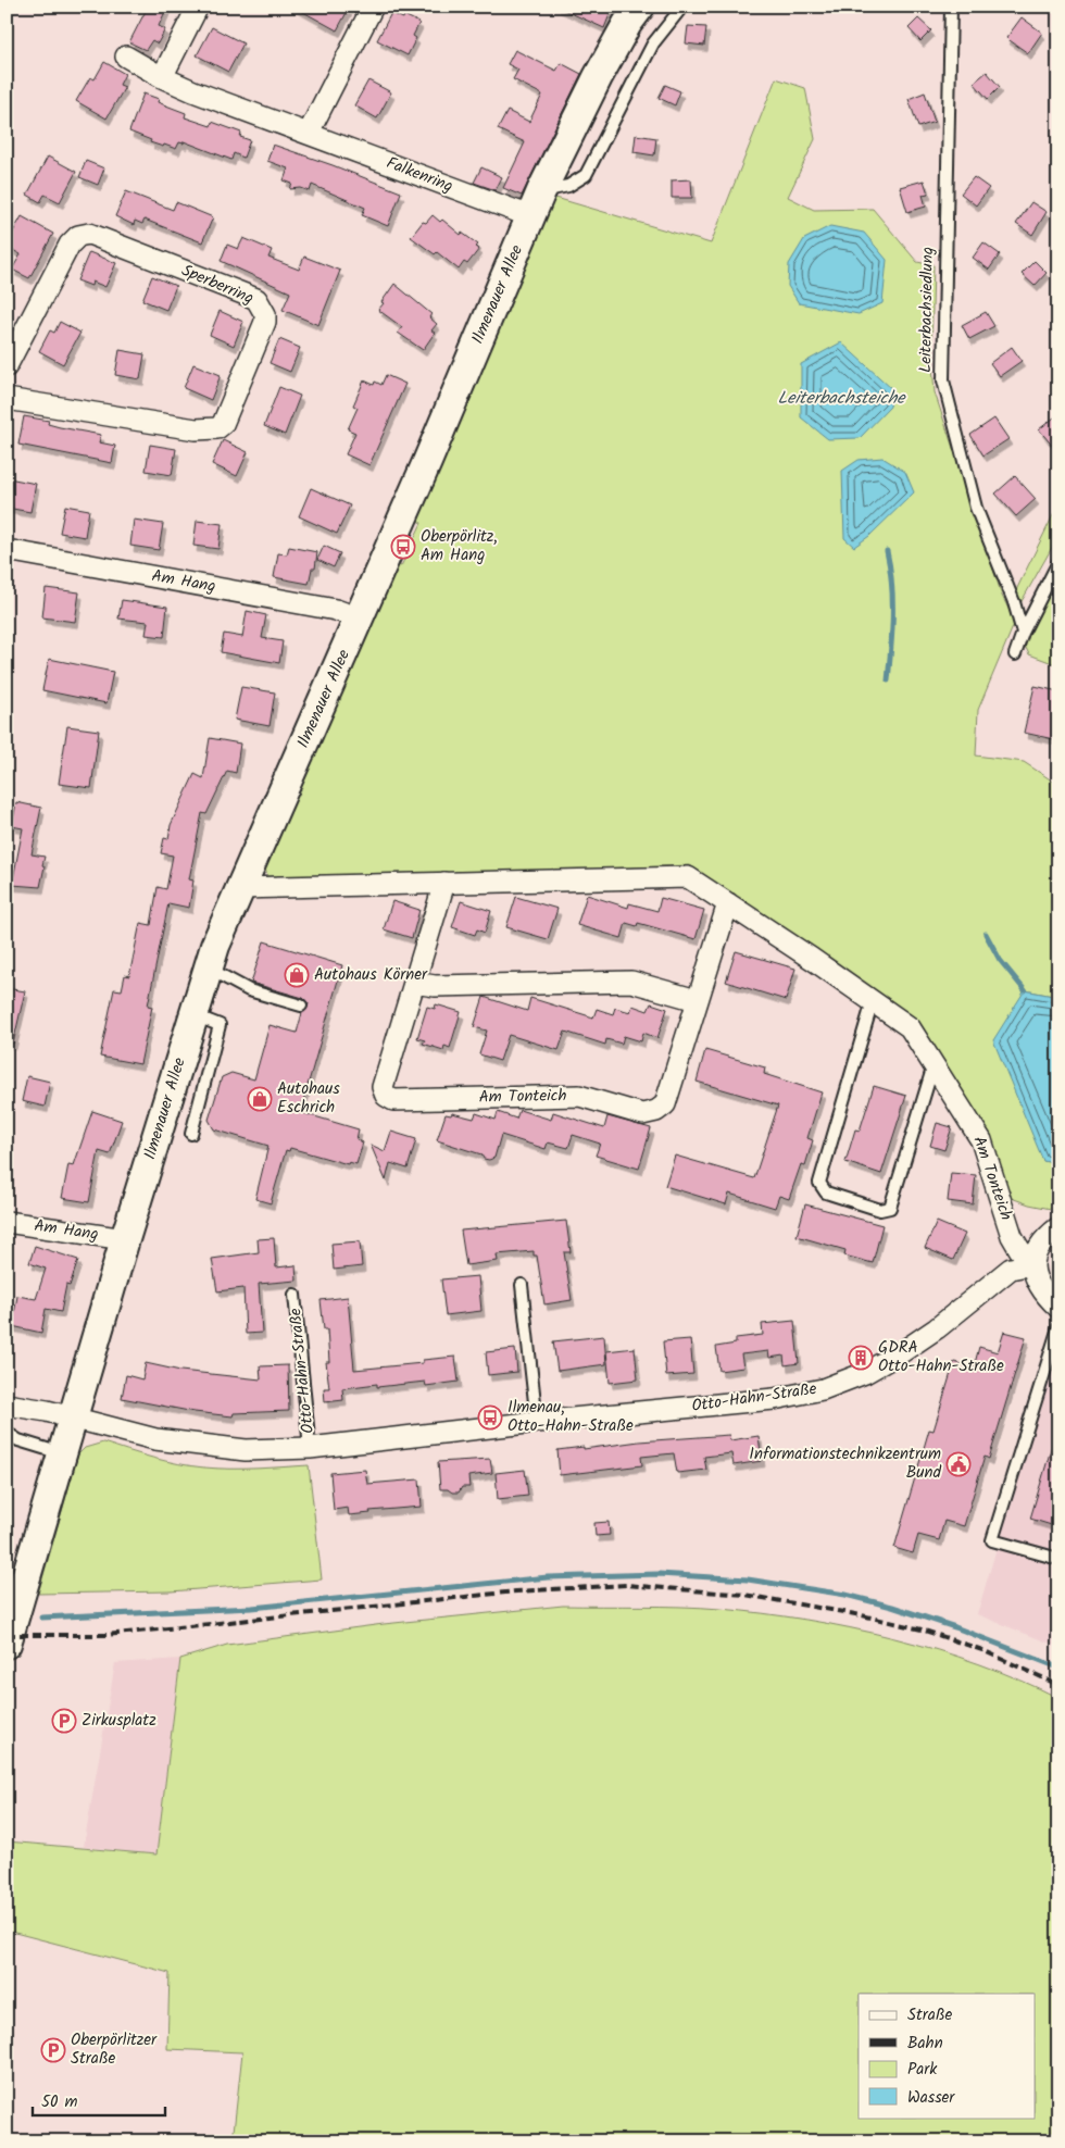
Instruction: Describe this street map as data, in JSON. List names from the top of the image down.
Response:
{
  "streets": {
    "street": [
      "Falkenring",
      "Sperberring",
      "Ilmenauer Allee",
      "Am Hang",
      "Am Tonteich",
      "Otto-Hahn-Straße"
    ],
    "lane": ["Leiterbachsiedlung"]
  },
  "crossings": [
    ["Falkenring", "Ilmenauer Allee"],
    ["Ilmenauer Allee", "Am Hang"],
    ["Ilmenauer Allee", "Am Tonteich"],
    ["Ilmenauer Allee", "Otto-Hahn-Straße"],
    ["Am Tonteich", "Otto-Hahn-Straße"]
  ],
  "water": ["Leiterbachsteiche"],
  "places": {
    "bus stop": ["Oberpörlitz, Am Hang", "Ilmenau, Otto-Hahn-Straße"],
    "shop": ["Autohaus Körner", "Autohaus Eschrich"],
    "building": ["GDRA Otto-Hahn-Straße"],
    "public building": ["Informationstechnikzentrum Bund"],
    "parking": ["Zirkusplatz", "Oberpörlitzer Straße"]
  },
  "legend": [
    "Straße",
    "Bahn",
    "Park",
    "Wasser"
  ],
  "scale_bar": "50 m"
}
